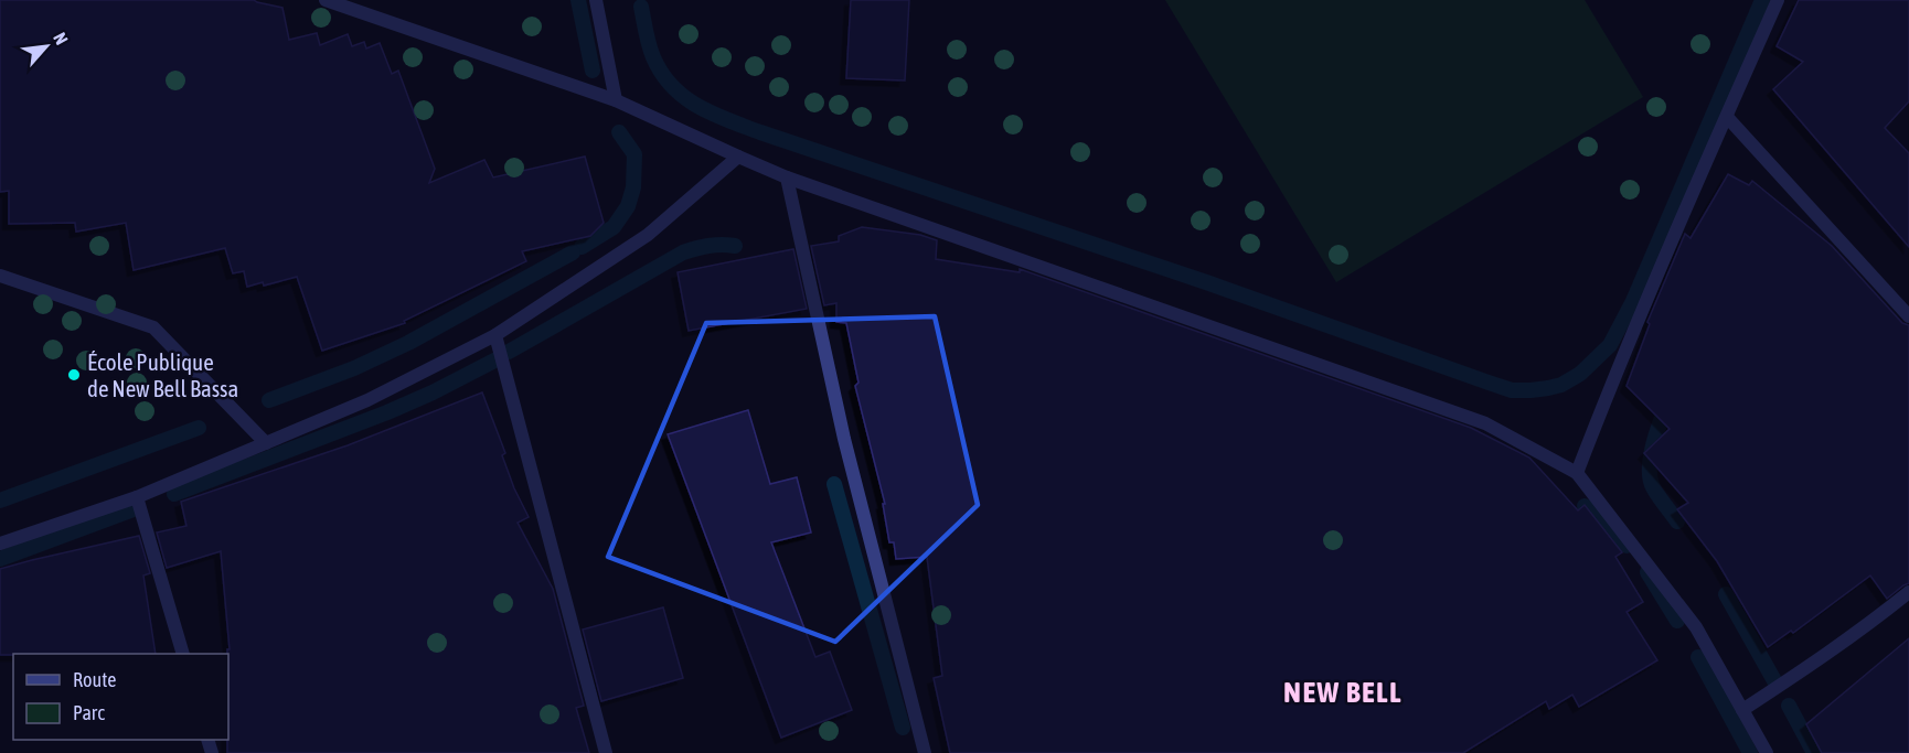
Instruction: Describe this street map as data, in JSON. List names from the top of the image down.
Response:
{
  "districts": ["NEW BELL"],
  "places": ["École Publique de New Bell Bassa"],
  "legend": ["Route", "Parc"],
  "north": "top right"
}
